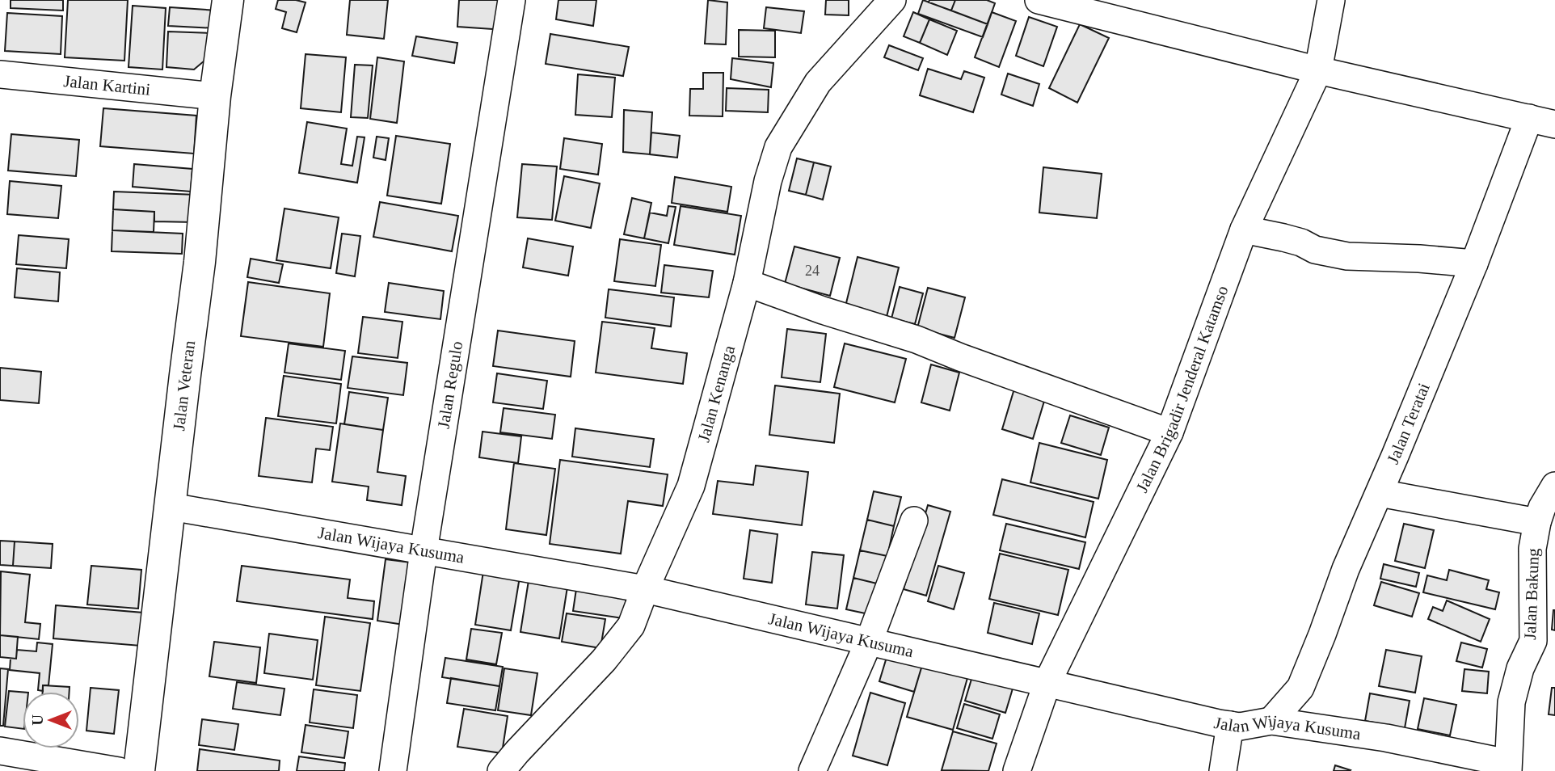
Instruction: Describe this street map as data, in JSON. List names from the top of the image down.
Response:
{
  "streets": {
    "main road": ["Jalan Veteran"],
    "street": [
      "Jalan Kartini",
      "Jalan Regulo",
      "Jalan Brigadir Jenderal Katamso",
      "Jalan Kenanga",
      "Jalan Teratai",
      "Jalan Wijaya Kusuma",
      "Jalan Bakung"
    ]
  },
  "crossings": [
    ["Jalan Kartini", "Jalan Veteran"],
    ["Jalan Veteran", "Jalan Wijaya Kusuma"],
    ["Jalan Regulo", "Jalan Wijaya Kusuma"],
    ["Jalan Brigadir Jenderal Katamso", "Jalan Wijaya Kusuma"],
    ["Jalan Kenanga", "Jalan Wijaya Kusuma"],
    ["Jalan Teratai", "Jalan Wijaya Kusuma"],
    ["Jalan Wijaya Kusuma", "Jalan Bakung"]
  ],
  "house_numbers": ["24"],
  "north": "left"
}
